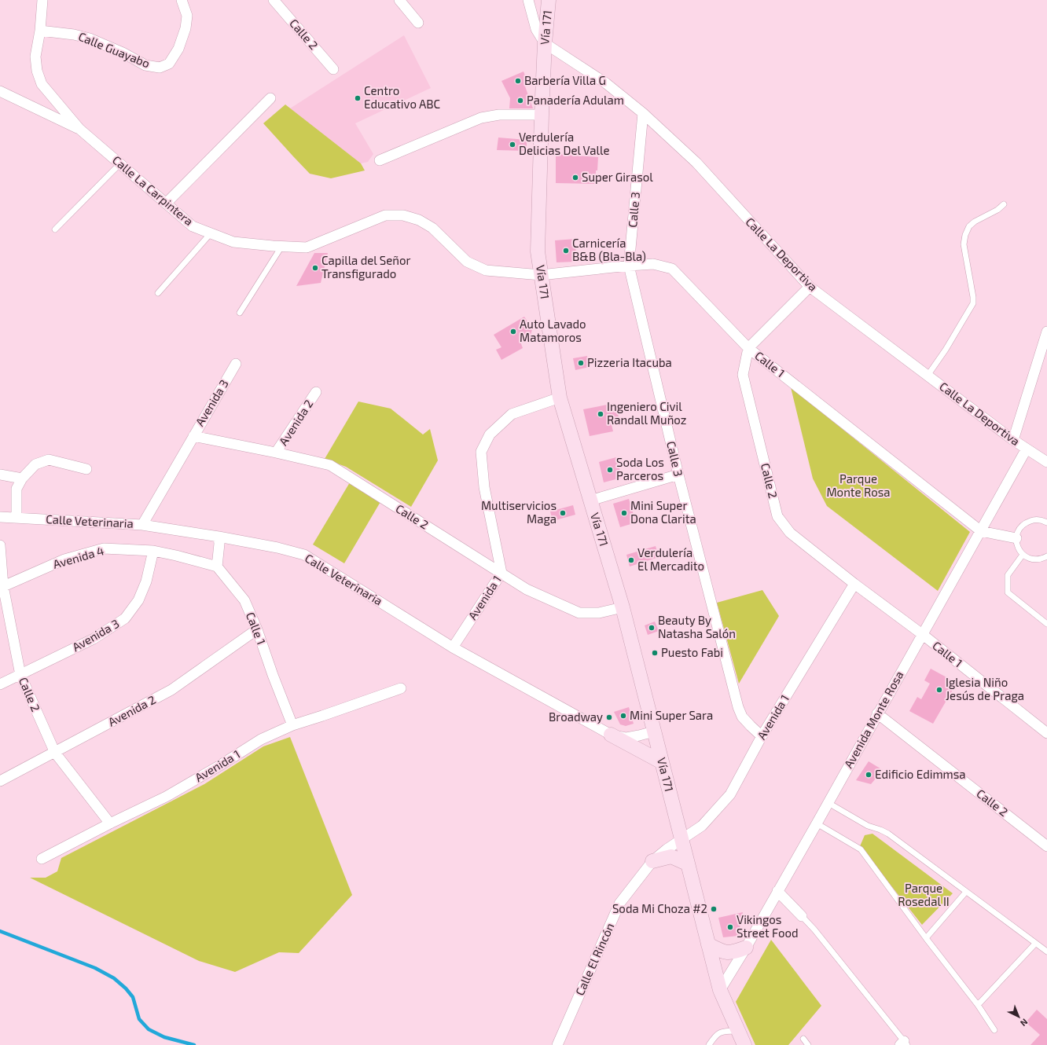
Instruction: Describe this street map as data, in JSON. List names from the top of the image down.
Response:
{
  "streets": {
    "main road": ["Vía 171"],
    "street": [
      "Calle 2",
      "Calle Guayabo",
      "Calle La Carpintera",
      "Calle 3",
      "Calle La Deportiva",
      "Calle 1",
      "Avenida 3",
      "Avenida 2",
      "Calle Veterinaria",
      "Avenida 4",
      "Avenida 1",
      "Avenida Monte Rosa",
      "Calle El Rincón"
    ]
  },
  "crossings": [
    ["Vía 171", "Calle 2"],
    ["Vía 171", "Calle La Carpintera"],
    ["Vía 171", "Calle La Deportiva"],
    ["Vía 171", "Calle 1"],
    ["Vía 171", "Calle Veterinaria"],
    ["Vía 171", "Avenida 1"],
    ["Vía 171", "Avenida Monte Rosa"],
    ["Vía 171", "Calle El Rincón"],
    ["Calle 2", "Calle 1"],
    ["Calle 2", "Avenida 3"],
    ["Calle 2", "Avenida 2"],
    ["Calle 2", "Avenida 4"],
    ["Calle 2", "Avenida 1"],
    ["Calle 2", "Avenida Monte Rosa"],
    ["Calle Guayabo", "Calle La Carpintera"],
    ["Calle La Carpintera", "Calle 1"],
    ["Calle 3", "Calle La Deportiva"],
    ["Calle 3", "Calle 1"],
    ["Calle 3", "Avenida 1"],
    ["Calle La Deportiva", "Avenida Monte Rosa"],
    ["Calle 1", "Avenida 2"],
    ["Calle 1", "Avenida 4"],
    ["Calle 1", "Avenida 1"],
    ["Calle 1", "Avenida Monte Rosa"],
    ["Avenida 3", "Calle Veterinaria"],
    ["Avenida 3", "Avenida 4"],
    ["Calle Veterinaria", "Avenida 1"],
    ["Avenida 1", "Calle El Rincón"]
  ],
  "parks": ["Parque Monte Rosa", "Parque Rosedal II"],
  "places": [
    "Barbería Villa G",
    "Centro Educativo ABC",
    "Panadería Adulam",
    "Verdulería Delicias Del Valle",
    "Super Girasol",
    "Carnicería B&B (Bla-Bla)",
    "Capilla del Señor Transfigurado",
    "Auto Lavado Matamoros",
    "Pizzeria Itacuba",
    "Ingeniero Civil Randall Muñoz",
    "Soda Los Parceros",
    "Multiservicios Maga",
    "Mini Super Dona Clarita",
    "Verdulería El Mercadito",
    "Beauty By Natasha Salón",
    "Puesto Fabi",
    "Iglesia Niño Jesús de Praga",
    "Mini Super Sara",
    "Broadway",
    "Edificio Edimmsa",
    "Soda Mi Choza #2",
    "Vikingos Street Food"
  ],
  "north": "bottom right"
}
